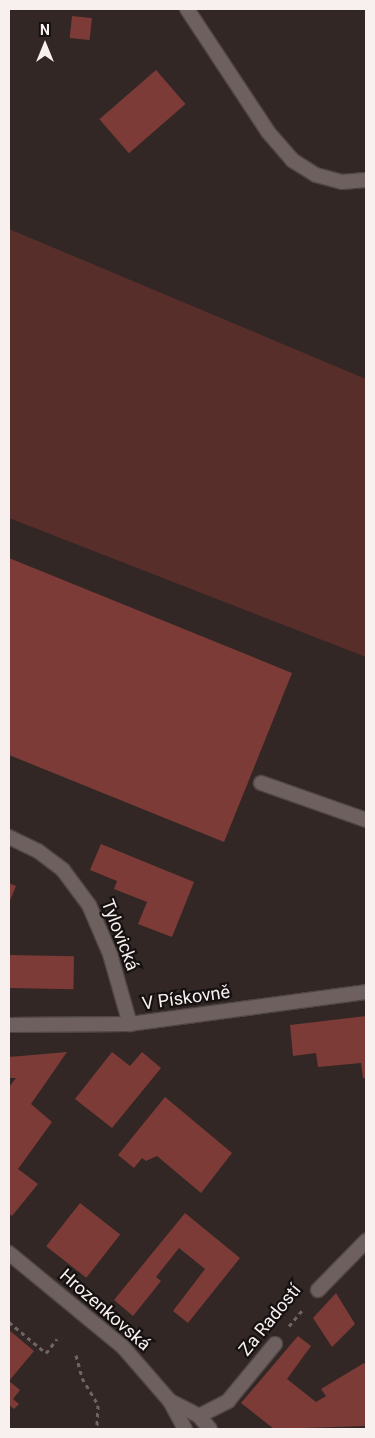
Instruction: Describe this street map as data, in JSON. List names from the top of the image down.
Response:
{
  "streets": {
    "street": [
      "Tylovická",
      "V Pískovně",
      "Hrozenkovská",
      "Za Radostí"
    ]
  },
  "crossings": [
    ["Tylovická", "V Pískovně"],
    ["Hrozenkovská", "Za Radostí"]
  ],
  "north": "top"
}
